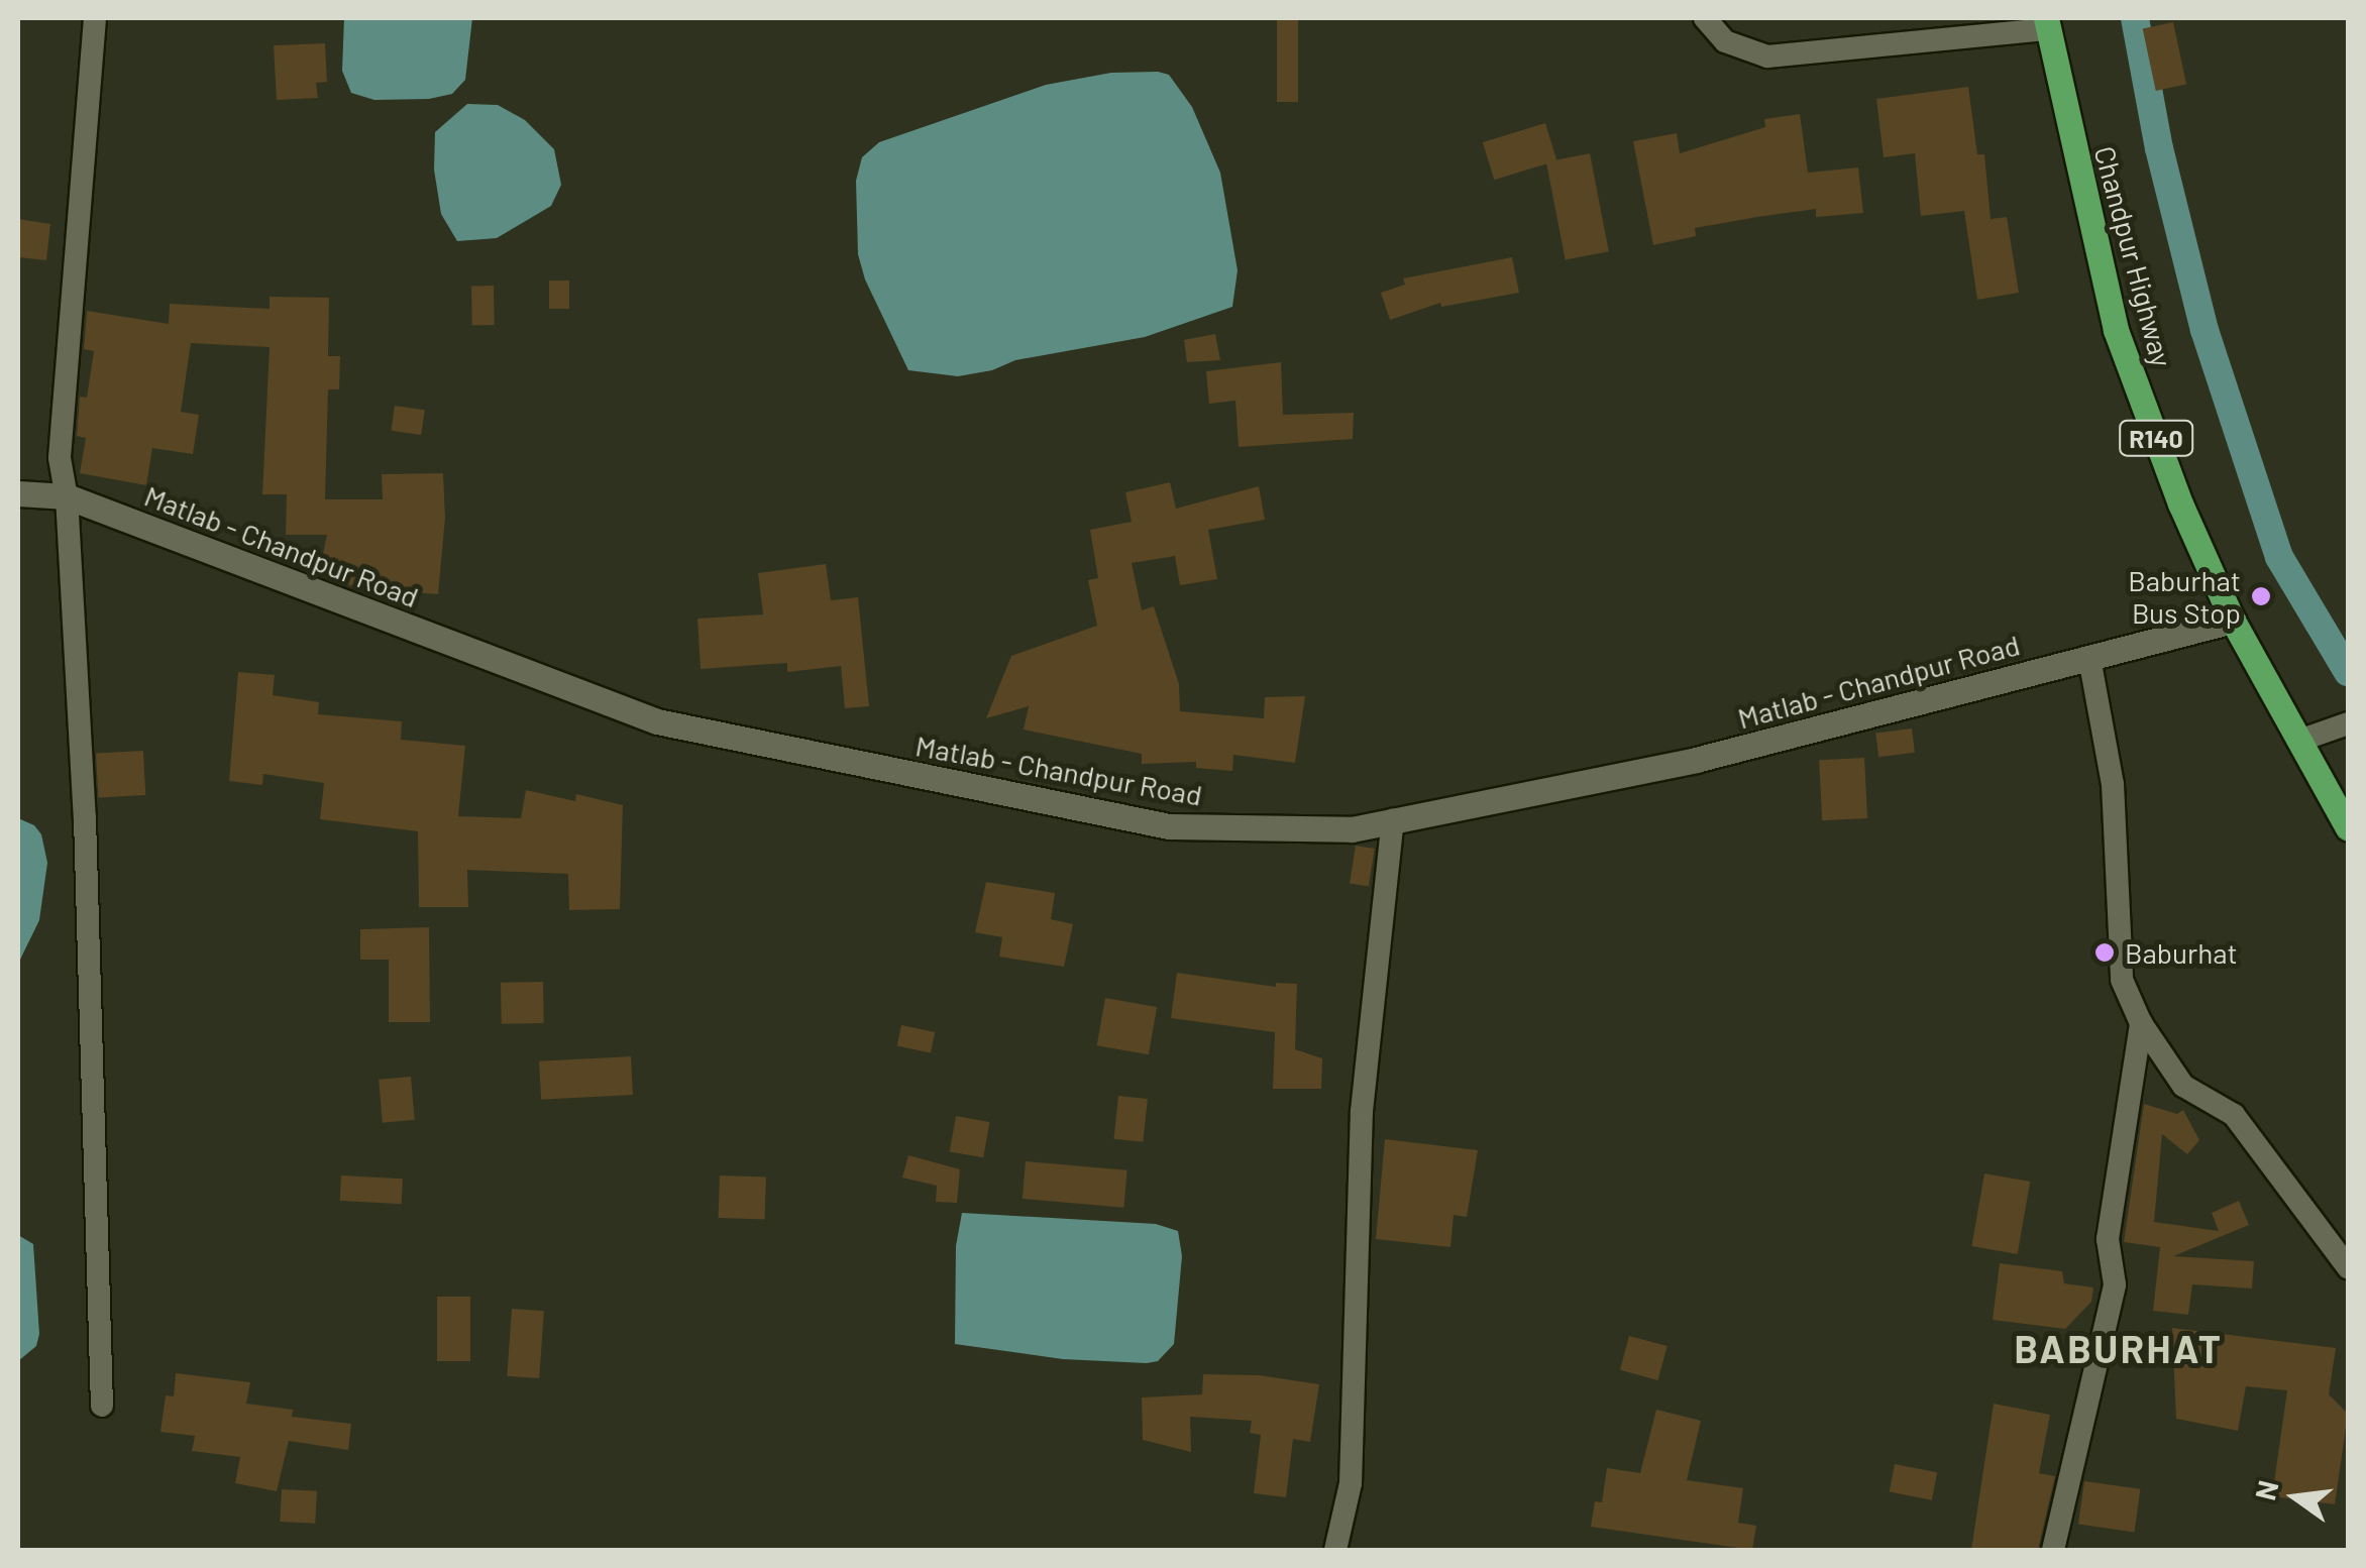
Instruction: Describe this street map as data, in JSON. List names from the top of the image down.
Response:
{
  "streets": {
    "main road": ["Chandpur Highway", "R140", "Matlab - Chandpur Road"]
  },
  "crossings": [
    ["Chandpur Highway", "Matlab - Chandpur Road"]
  ],
  "districts": ["BABURHAT"],
  "places": ["Baburhat Bus Stop", "Baburhat"],
  "north": "left"
}
